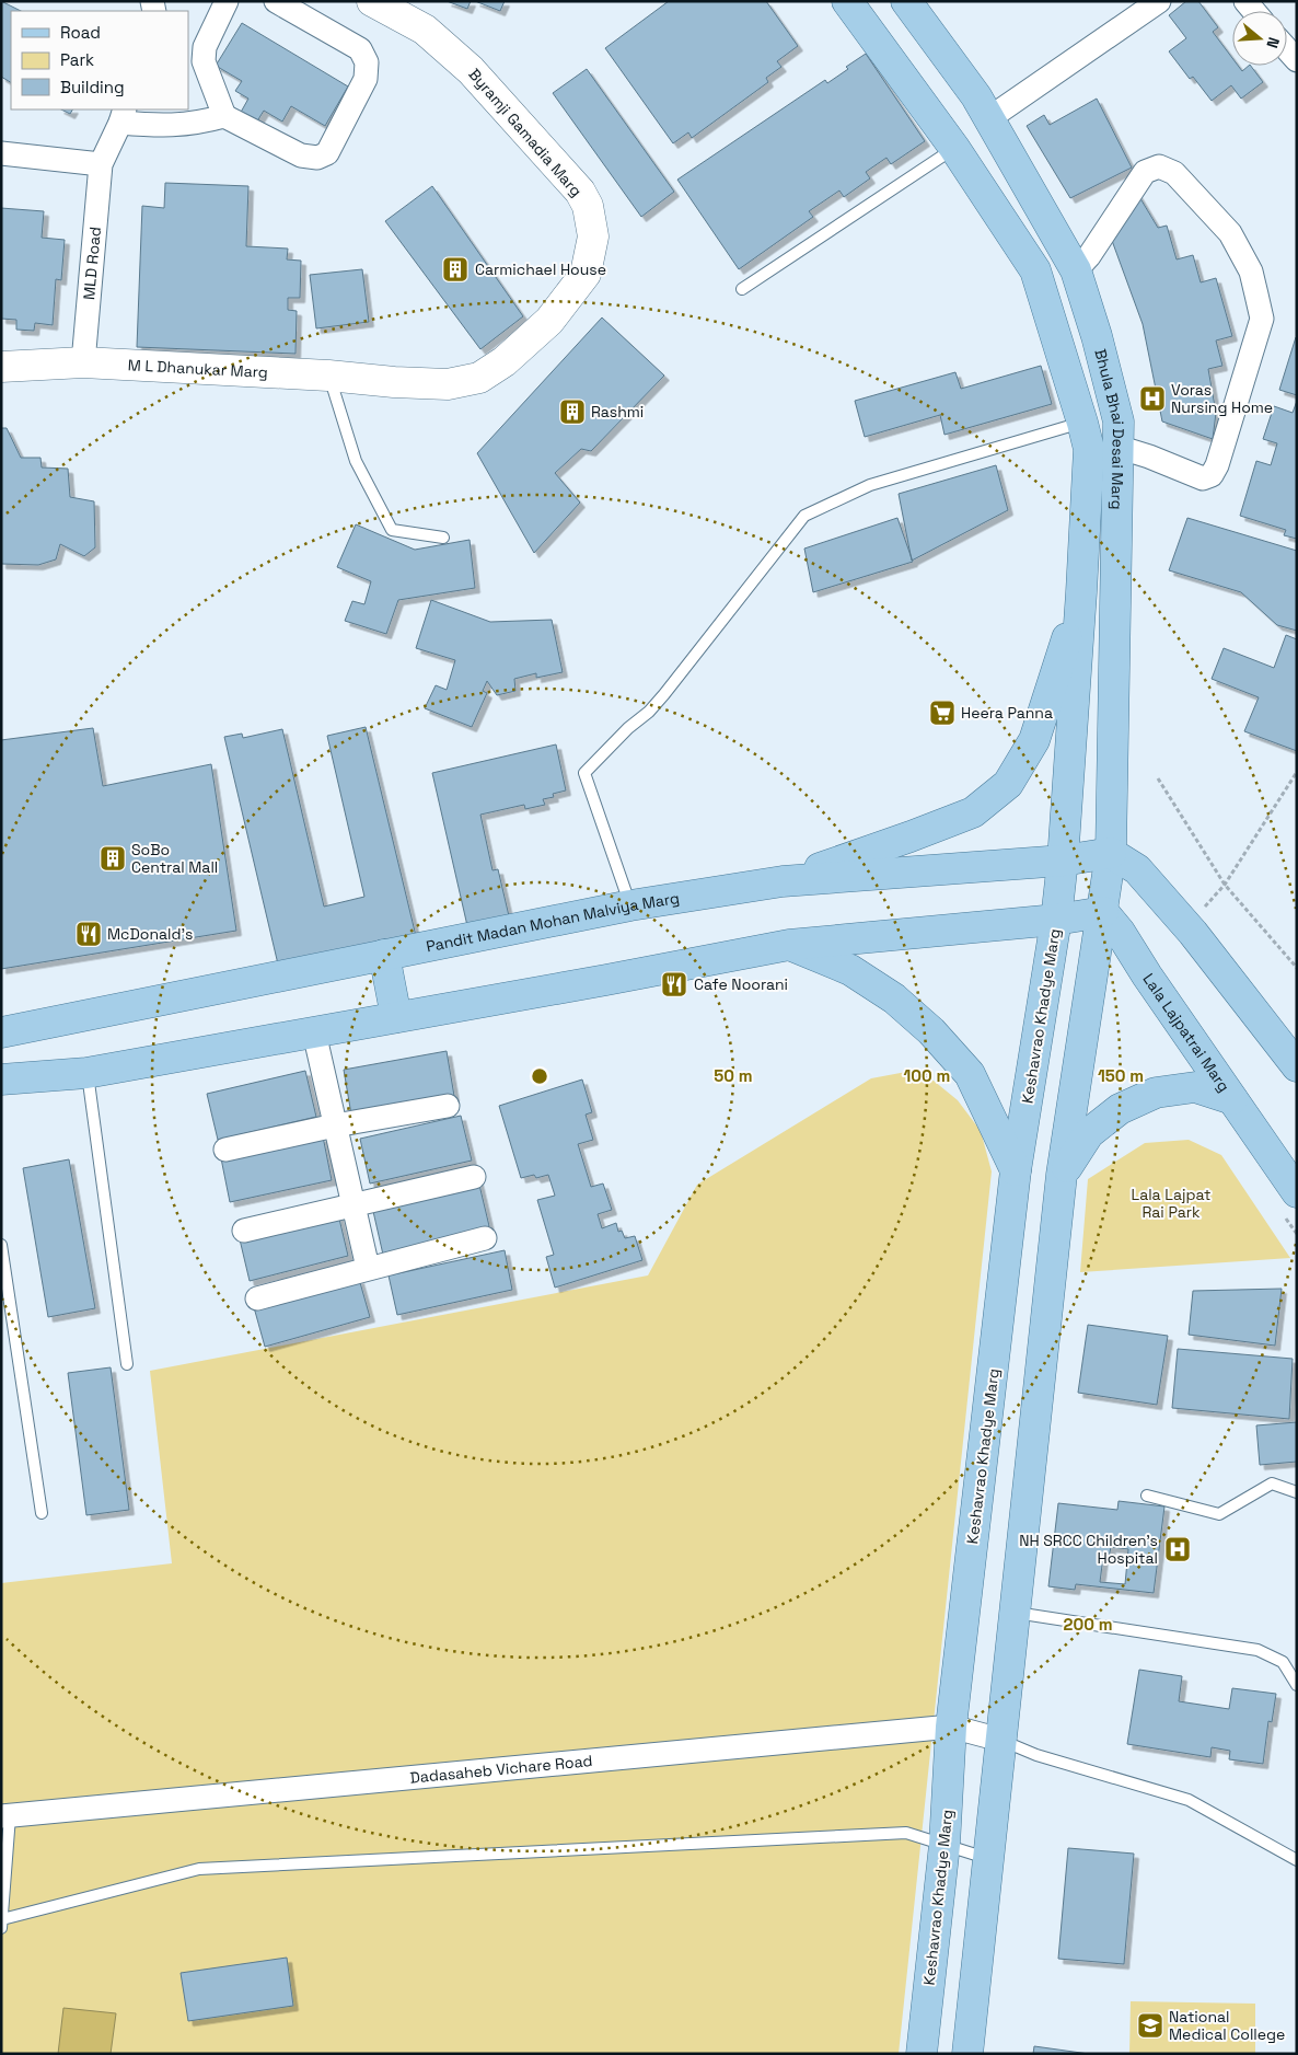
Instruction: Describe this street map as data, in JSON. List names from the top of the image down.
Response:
{
  "streets": {
    "main road": [
      "Bhula Bhai Desai Marg",
      "Pandit Madan Mohan Malviya Marg",
      "Keshavrao Khadye Marg",
      "Lala Lajpatrai Marg"
    ],
    "street": [
      "Byramji Gamadia Marg",
      "MLD Road",
      "M L Dhanukar Marg",
      "Dadasaheb Vichare Road"
    ]
  },
  "crossings": [
    ["Byramji Gamadia Marg", "M L Dhanukar Marg"],
    ["MLD Road", "M L Dhanukar Marg"],
    ["Bhula Bhai Desai Marg", "Pandit Madan Mohan Malviya Marg"],
    ["Bhula Bhai Desai Marg", "Keshavrao Khadye Marg"],
    ["Bhula Bhai Desai Marg", "Lala Lajpatrai Marg"],
    ["Pandit Madan Mohan Malviya Marg", "Keshavrao Khadye Marg"],
    ["Keshavrao Khadye Marg", "Dadasaheb Vichare Road"]
  ],
  "parks": ["Lala Lajpat Rai Park"],
  "places": {
    "building": ["Carmichael House", "Rashmi", "SoBo Central Mall"],
    "hospital": ["Voras Nursing Home", "NH SRCC Children's Hospital"],
    "supermarket": ["Heera Panna"],
    "restaurant": ["McDonald's", "Cafe Noorani"],
    "school or university": ["National Medical College"]
  },
  "legend": ["Road", "Park", "Building"],
  "north": "right",
  "rings": [
    "50 m",
    "100 m",
    "150 m",
    "200 m"
  ]
}
